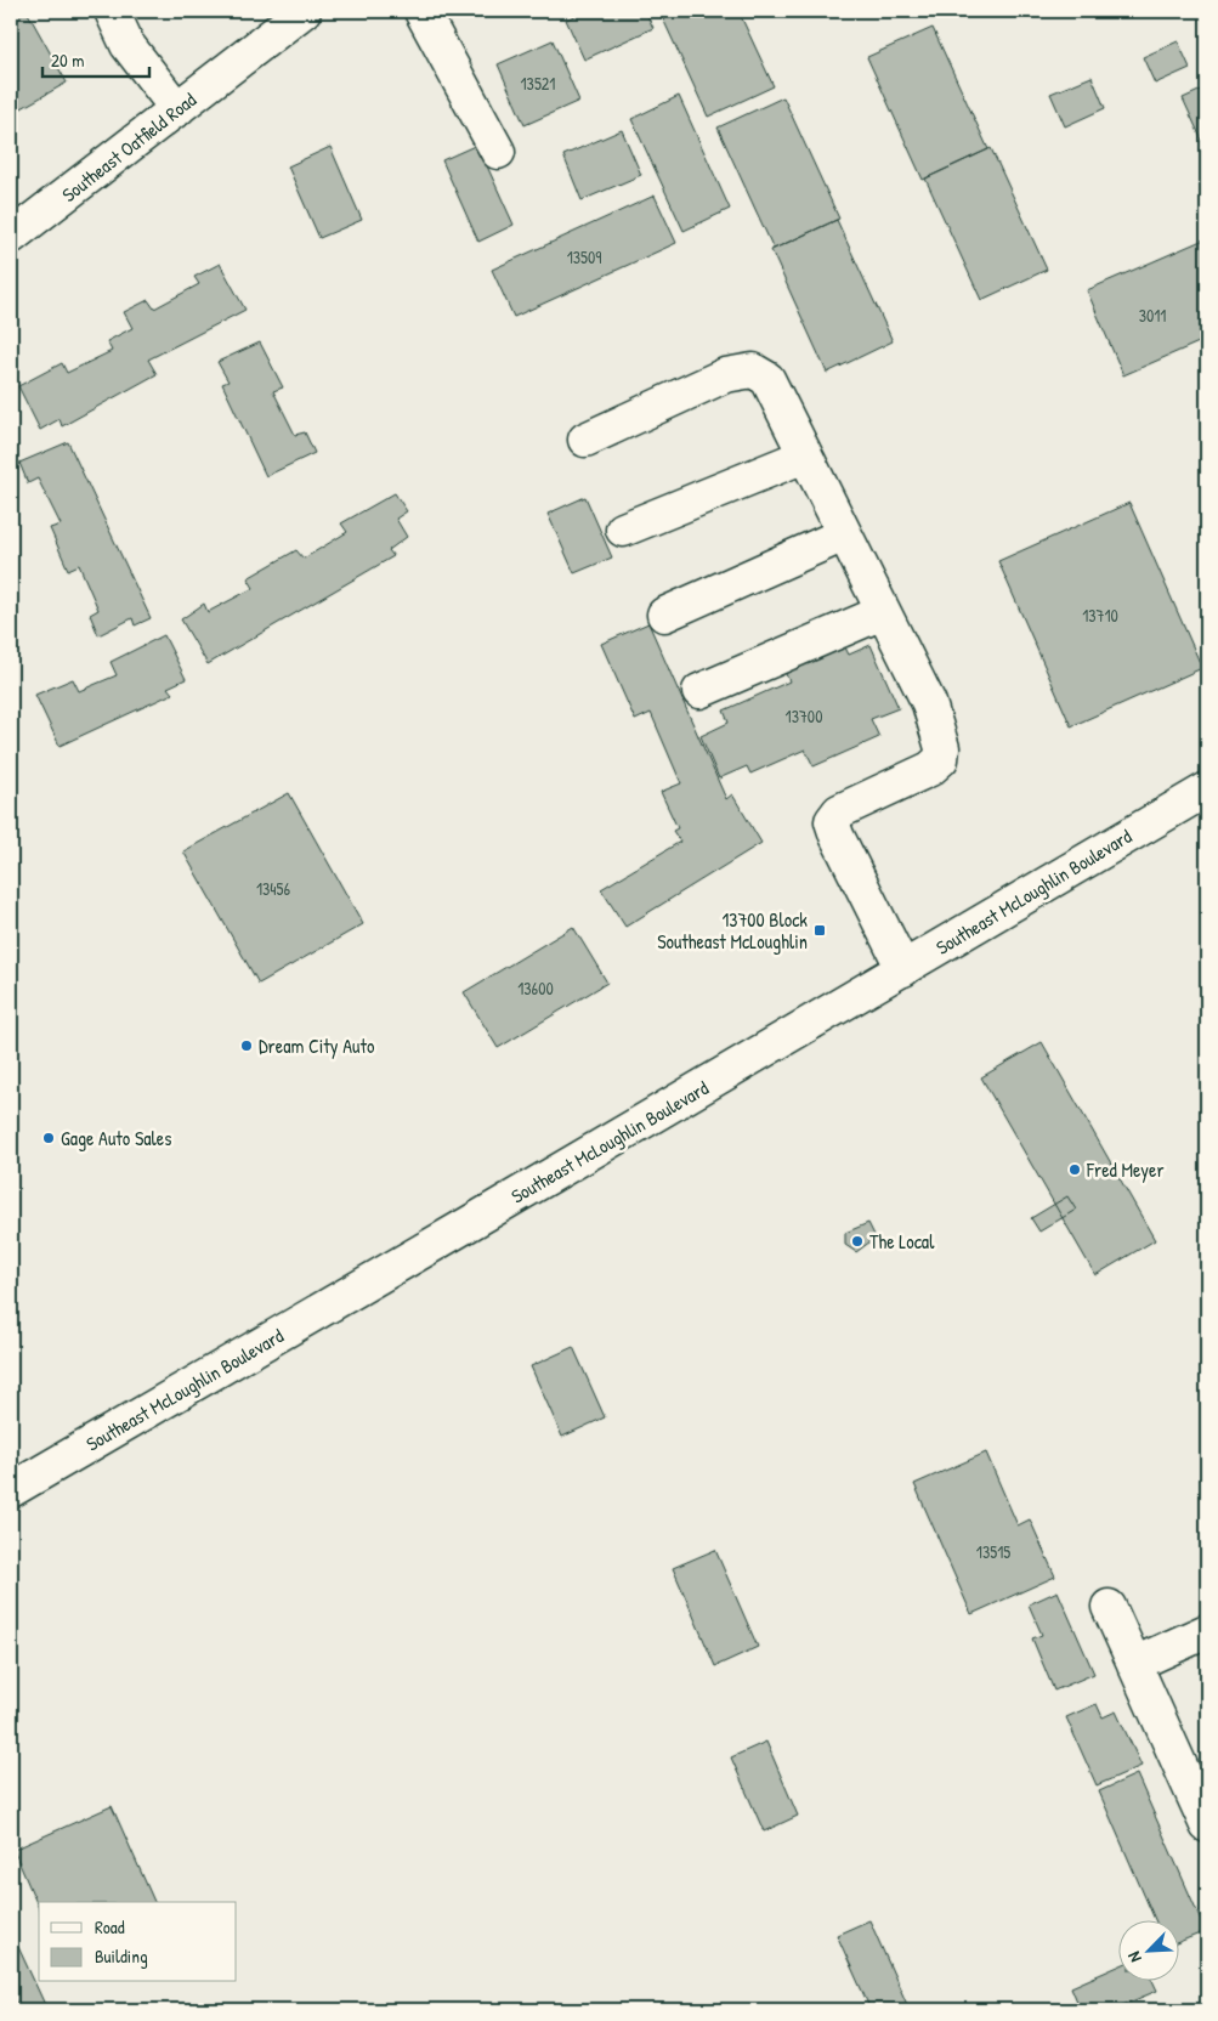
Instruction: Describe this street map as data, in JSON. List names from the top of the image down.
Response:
{
  "streets": {
    "main road": ["Southeast Oatfield Road", "Southeast McLoughlin Boulevard"]
  },
  "places": {
    "transit": ["13700 Block Southeast McLoughlin"],
    "other": [
      "Dream City Auto",
      "Gage Auto Sales",
      "Fred Meyer",
      "The Local"
    ]
  },
  "house_numbers": [
    "13521",
    "13509",
    "3011",
    "13710",
    "13700",
    "13456",
    "13600",
    "13515"
  ],
  "legend": ["Road", "Building"],
  "scale_bar": "20 m",
  "north": "bottom left"
}
